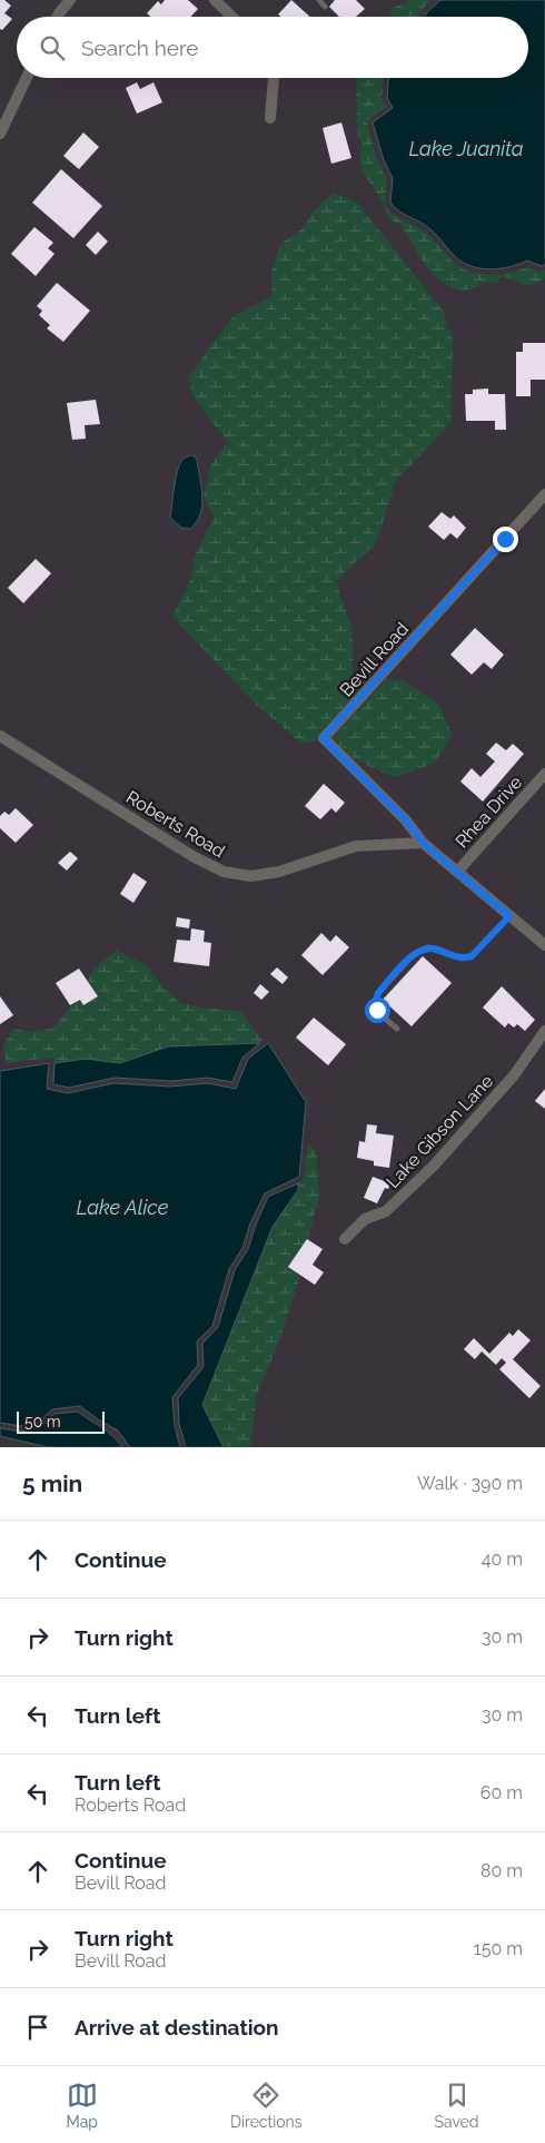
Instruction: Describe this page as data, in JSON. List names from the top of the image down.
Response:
{
  "streets": {
    "street": [
      "Bevill Road",
      "Rhea Drive",
      "Roberts Road",
      "Lake Gibson Lane"
    ]
  },
  "crossings": [
    ["Bevill Road", "Roberts Road"]
  ],
  "water": ["Lake Juanita", "Lake Alice"],
  "scale_bar": "50 m",
  "page": {
    "search": "Search here",
    "scale": "50 m",
    "heading": ["5 min", "Walk · 390 m"],
    "list": [
      ["Continue", "40 m"],
      ["Turn right", "30 m"],
      ["Turn left", "30 m"],
      ["Turn left", "Roberts Road", "60 m"],
      ["Continue", "Bevill Road", "80 m"],
      ["Turn right", "Bevill Road", "150 m"],
      "Arrive at destination"
    ],
    "nav": ["Map", "Directions", "Saved"]
  }
}
